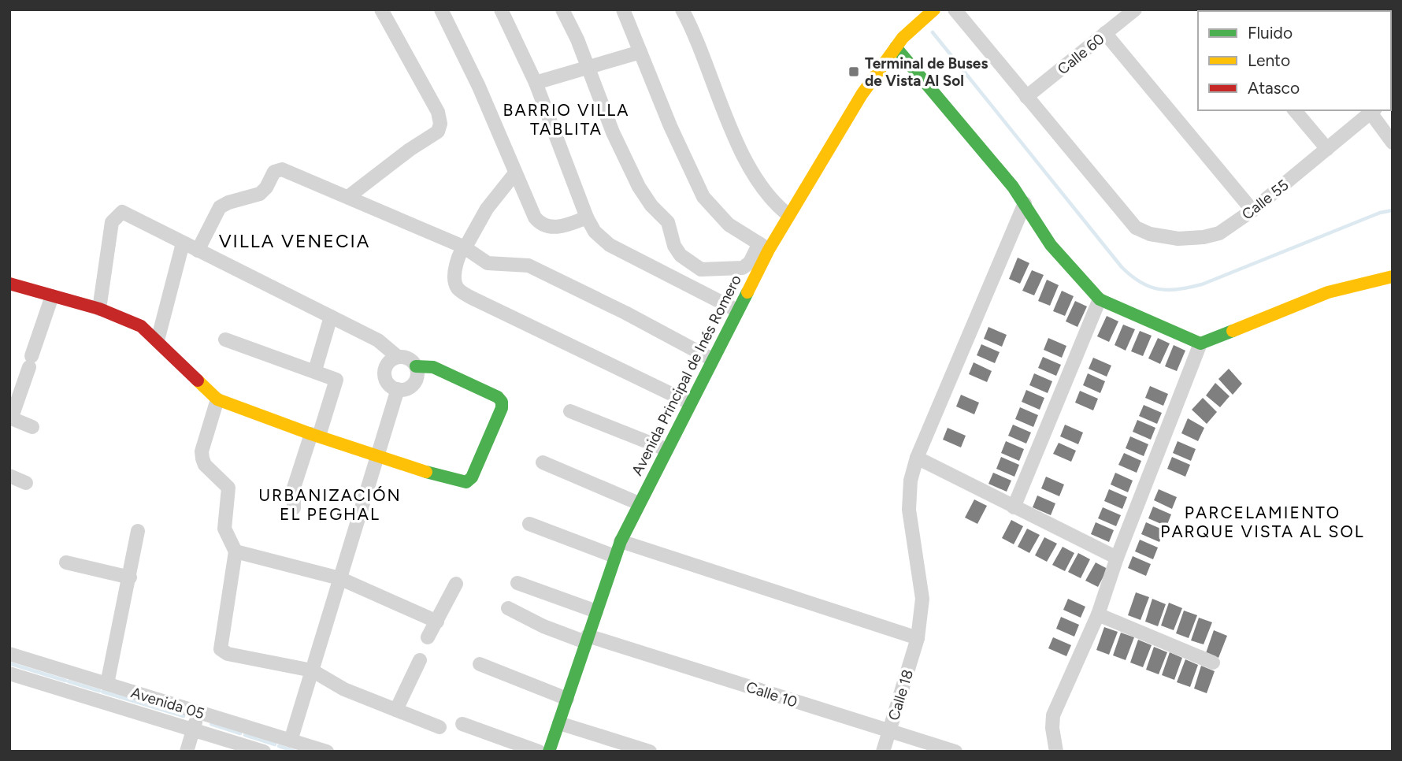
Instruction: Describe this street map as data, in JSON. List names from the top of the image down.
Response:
{
  "streets": {
    "street": [
      "Calle 60",
      "Calle 55",
      "Avenida Principal de Inés Romero",
      "Calle 10",
      "Calle 18",
      "Avenida 05"
    ]
  },
  "crossings": [
    ["Calle 60", "Calle 55"],
    ["Avenida Principal de Inés Romero", "Calle 10"],
    ["Calle 10", "Calle 18"]
  ],
  "districts": [
    "BARRIO VILLA TABLITA",
    "VILLA VENECIA",
    "URBANIZACIÓN EL PEGHAL",
    "PARCELAMIENTO PARQUE VISTA AL SOL"
  ],
  "places": {
    "transit": ["Terminal de Buses de Vista Al Sol"]
  },
  "legend": ["Fluido", "Lento", "Atasco"]
}
